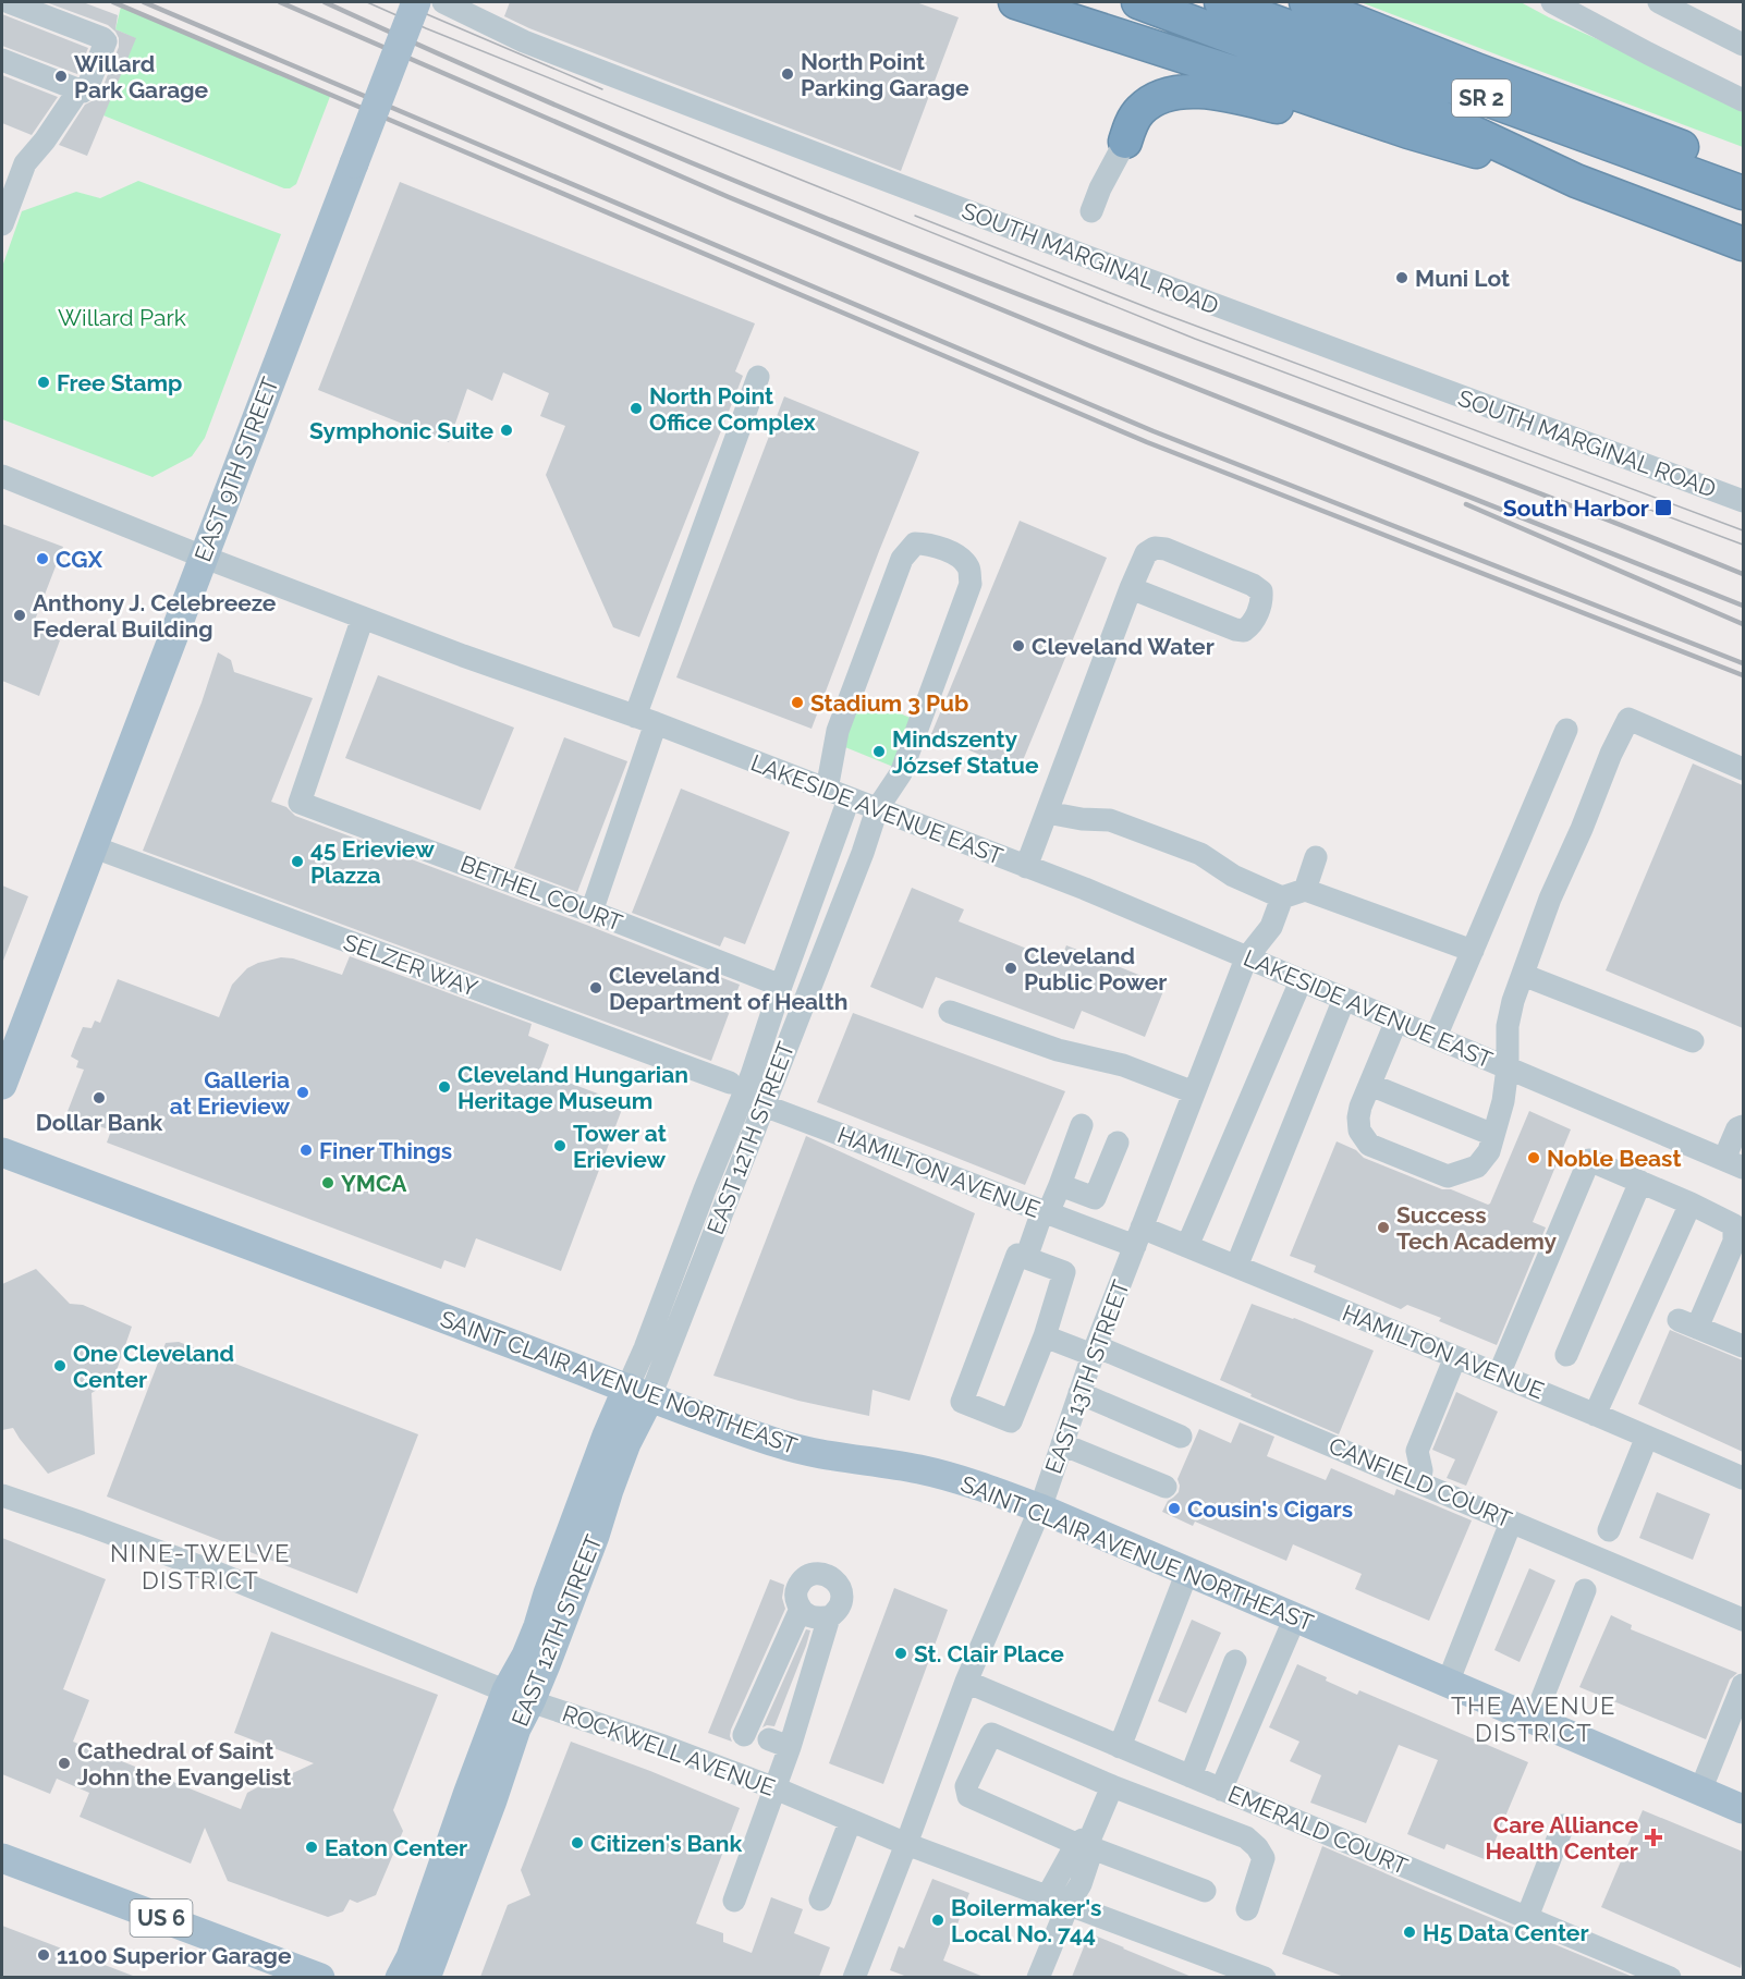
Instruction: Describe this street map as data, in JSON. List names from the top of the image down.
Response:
{
  "streets": {
    "highway": ["SR 2"],
    "main road": [
      "EAST 9TH STREET",
      "EAST 12TH STREET",
      "SAINT CLAIR AVENUE NORTHEAST",
      "US 6"
    ],
    "street": [
      "SOUTH MARGINAL ROAD",
      "LAKESIDE AVENUE EAST",
      "BETHEL COURT",
      "SELZER WAY",
      "HAMILTON AVENUE",
      "EAST 13TH STREET",
      "CANFIELD COURT",
      "ROCKWELL AVENUE",
      "EMERALD COURT"
    ]
  },
  "crossings": [
    ["EAST 9TH STREET", "LAKESIDE AVENUE EAST"],
    ["EAST 9TH STREET", "SELZER WAY"],
    ["LAKESIDE AVENUE EAST", "BETHEL COURT"],
    ["LAKESIDE AVENUE EAST", "EAST 12TH STREET"],
    ["LAKESIDE AVENUE EAST", "EAST 13TH STREET"],
    ["BETHEL COURT", "EAST 12TH STREET"],
    ["SELZER WAY", "EAST 12TH STREET"],
    ["SELZER WAY", "HAMILTON AVENUE"],
    ["EAST 12TH STREET", "HAMILTON AVENUE"],
    ["EAST 12TH STREET", "SAINT CLAIR AVENUE NORTHEAST"],
    ["EAST 12TH STREET", "ROCKWELL AVENUE"],
    ["HAMILTON AVENUE", "EAST 13TH STREET"],
    ["EAST 13TH STREET", "SAINT CLAIR AVENUE NORTHEAST"],
    ["EAST 13TH STREET", "CANFIELD COURT"],
    ["EAST 13TH STREET", "ROCKWELL AVENUE"],
    ["EAST 13TH STREET", "EMERALD COURT"]
  ],
  "districts": ["NINE-TWELVE DISTRICT", "THE AVENUE DISTRICT"],
  "parks": ["Willard Park"],
  "places": {
    "other": [
      "North Point Parking Garage",
      "Willard Park Garage",
      "Muni Lot",
      "Free Stamp",
      "North Point Office Complex",
      "Symphonic Suite",
      "CGX",
      "Anthony J. Celebreeze Federal Building",
      "Cleveland Water",
      "Stadium 3 Pub",
      "Mindszenty József Statue",
      "45 Erieview Plazza",
      "Cleveland Public Power",
      "Cleveland Department of Health",
      "Cleveland Hungarian Heritage Museum",
      "Galleria at Erieview",
      "Dollar Bank",
      "Tower at Erieview",
      "Finer Things",
      "Noble Beast",
      "YMCA",
      "Success Tech Academy",
      "One Cleveland Center",
      "Cousin's Cigars",
      "St. Clair Place",
      "Cathedral of Saint John the Evangelist",
      "Citizen's Bank",
      "Eaton Center",
      "Boilermaker's Local No. 744",
      "H5 Data Center",
      "1100 Superior Garage"
    ],
    "transit": ["South Harbor"],
    "health": ["Care Alliance Health Center"]
  }
}
